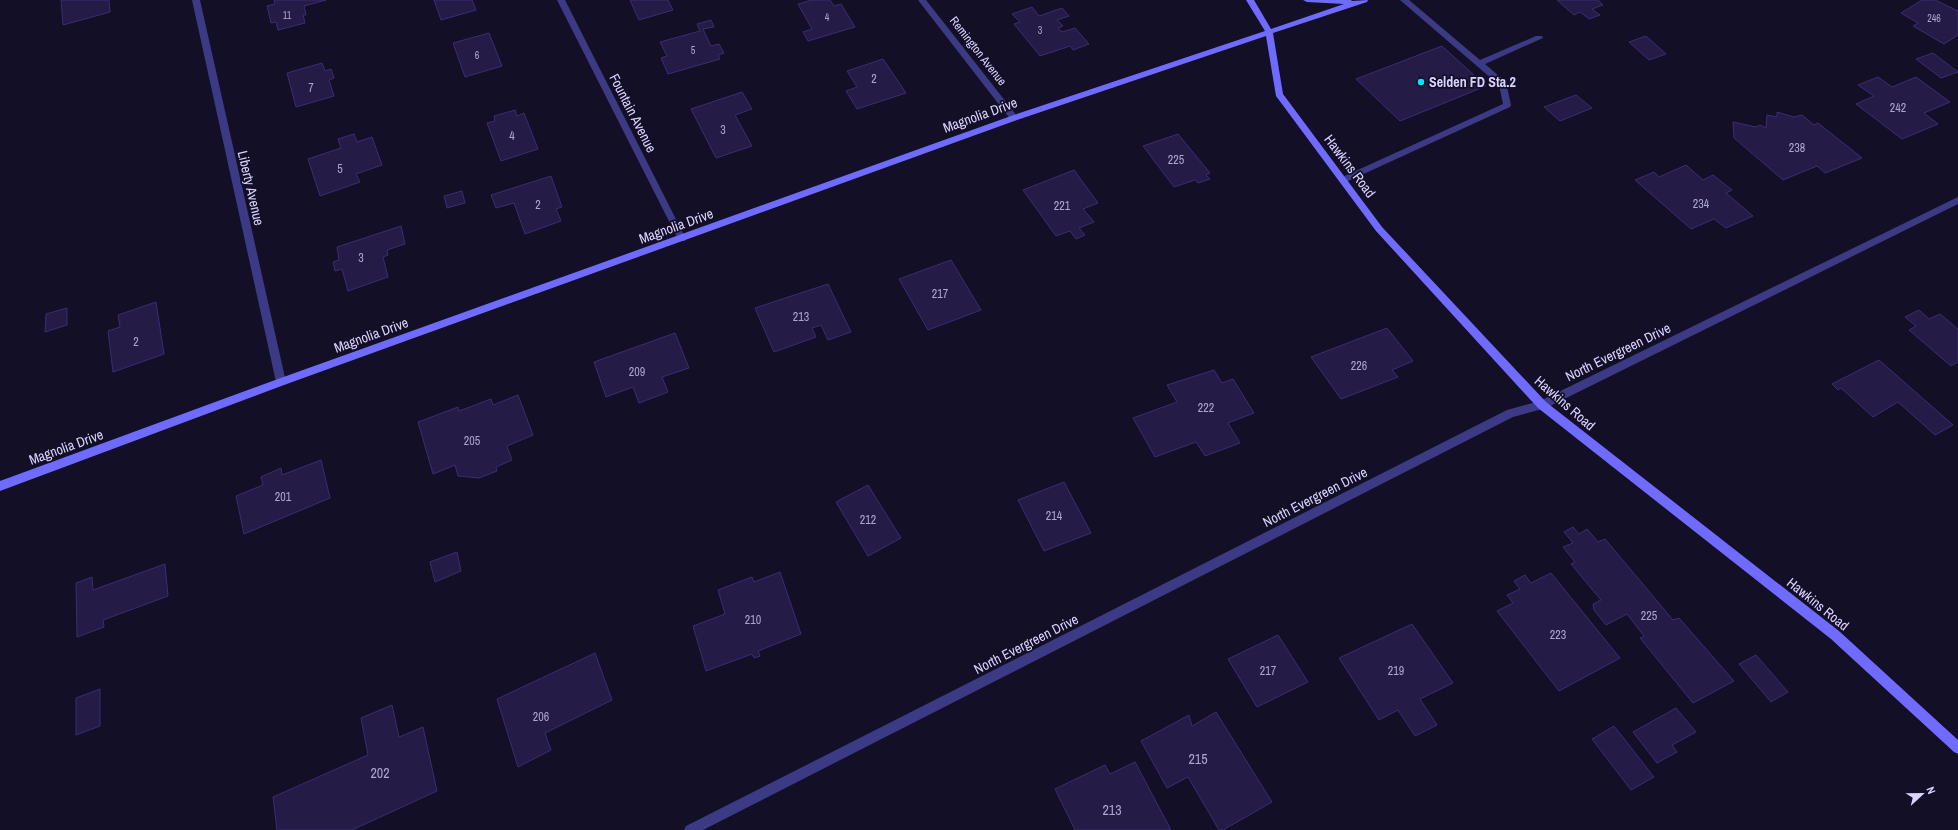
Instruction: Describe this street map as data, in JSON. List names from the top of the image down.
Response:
{
  "streets": {
    "street": [
      "Remington Avenue",
      "Fountain Avenue",
      "Magnolia Drive",
      "Hawkins Road",
      "Liberty Avenue",
      "North Evergreen Drive"
    ]
  },
  "crossings": [
    ["Remington Avenue", "Magnolia Drive"],
    ["Fountain Avenue", "Magnolia Drive"],
    ["Magnolia Drive", "Hawkins Road"],
    ["Magnolia Drive", "Liberty Avenue"],
    ["Hawkins Road", "North Evergreen Drive"]
  ],
  "places": ["Selden FD Sta.2"],
  "house_numbers": [
    "11",
    "4",
    "246",
    "3",
    "5",
    "6",
    "2",
    "7",
    "242",
    "3",
    "4",
    "238",
    "225",
    "5",
    "234",
    "2",
    "221",
    "3",
    "217",
    "213",
    "2",
    "226",
    "209",
    "222",
    "205",
    "201",
    "214",
    "212",
    "225",
    "210",
    "223",
    "217",
    "219",
    "206",
    "215",
    "202",
    "213"
  ],
  "north": "right"
}
